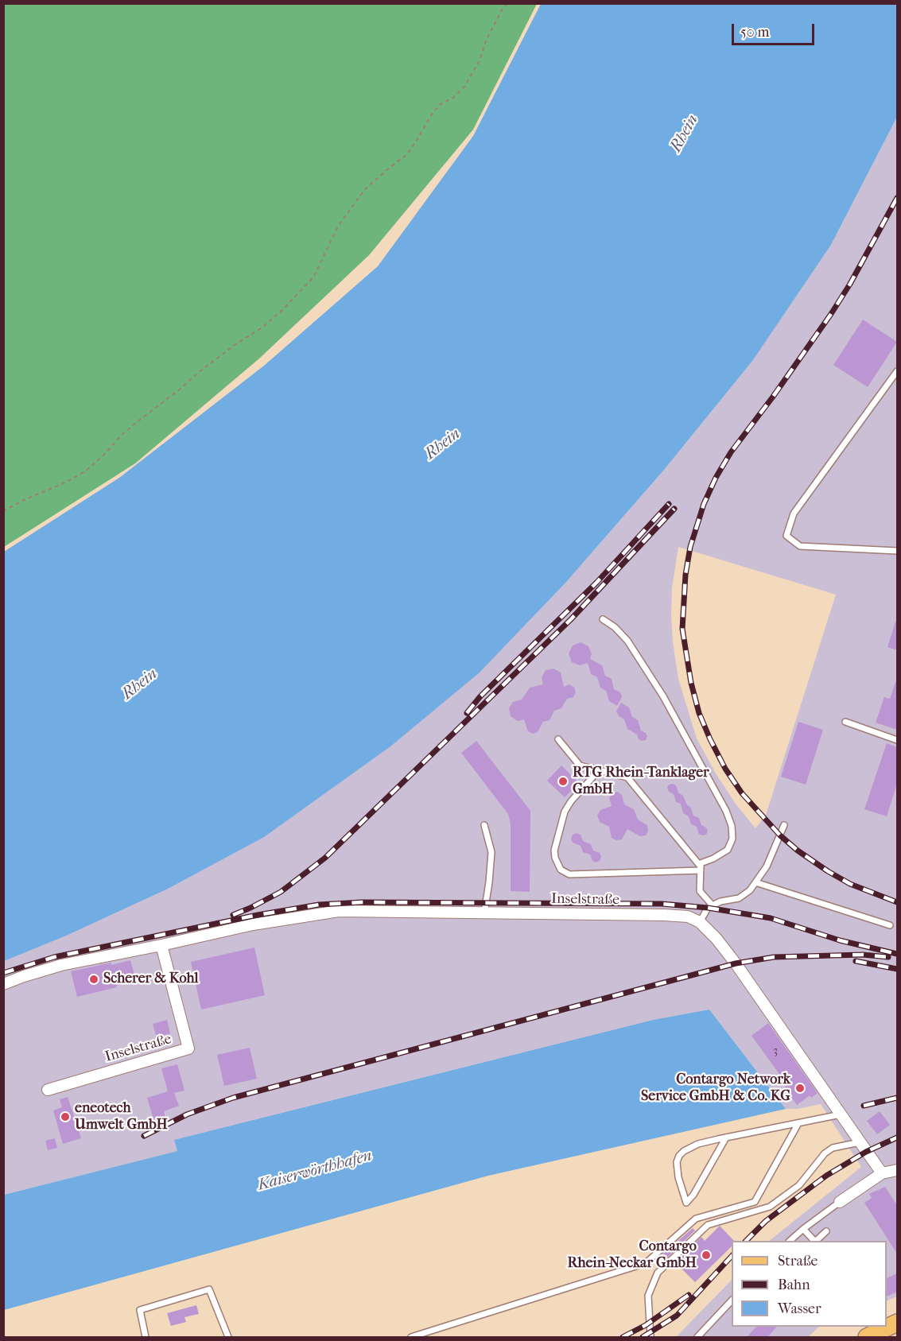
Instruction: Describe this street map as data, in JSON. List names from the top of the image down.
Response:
{
  "streets": {
    "street": ["Inselstraße"]
  },
  "water": ["Rhein", "Kaiserwörthhafen"],
  "places": [
    "RTG Rhein-Tanklager GmbH",
    "Scherer & Kohl",
    "Contargo Network Service GmbH & Co. KG",
    "eneotech Umwelt GmbH",
    "Contargo Rhein-Neckar GmbH"
  ],
  "house_numbers": ["3"],
  "legend": ["Straße", "Bahn", "Wasser"],
  "scale_bar": "50 m"
}
